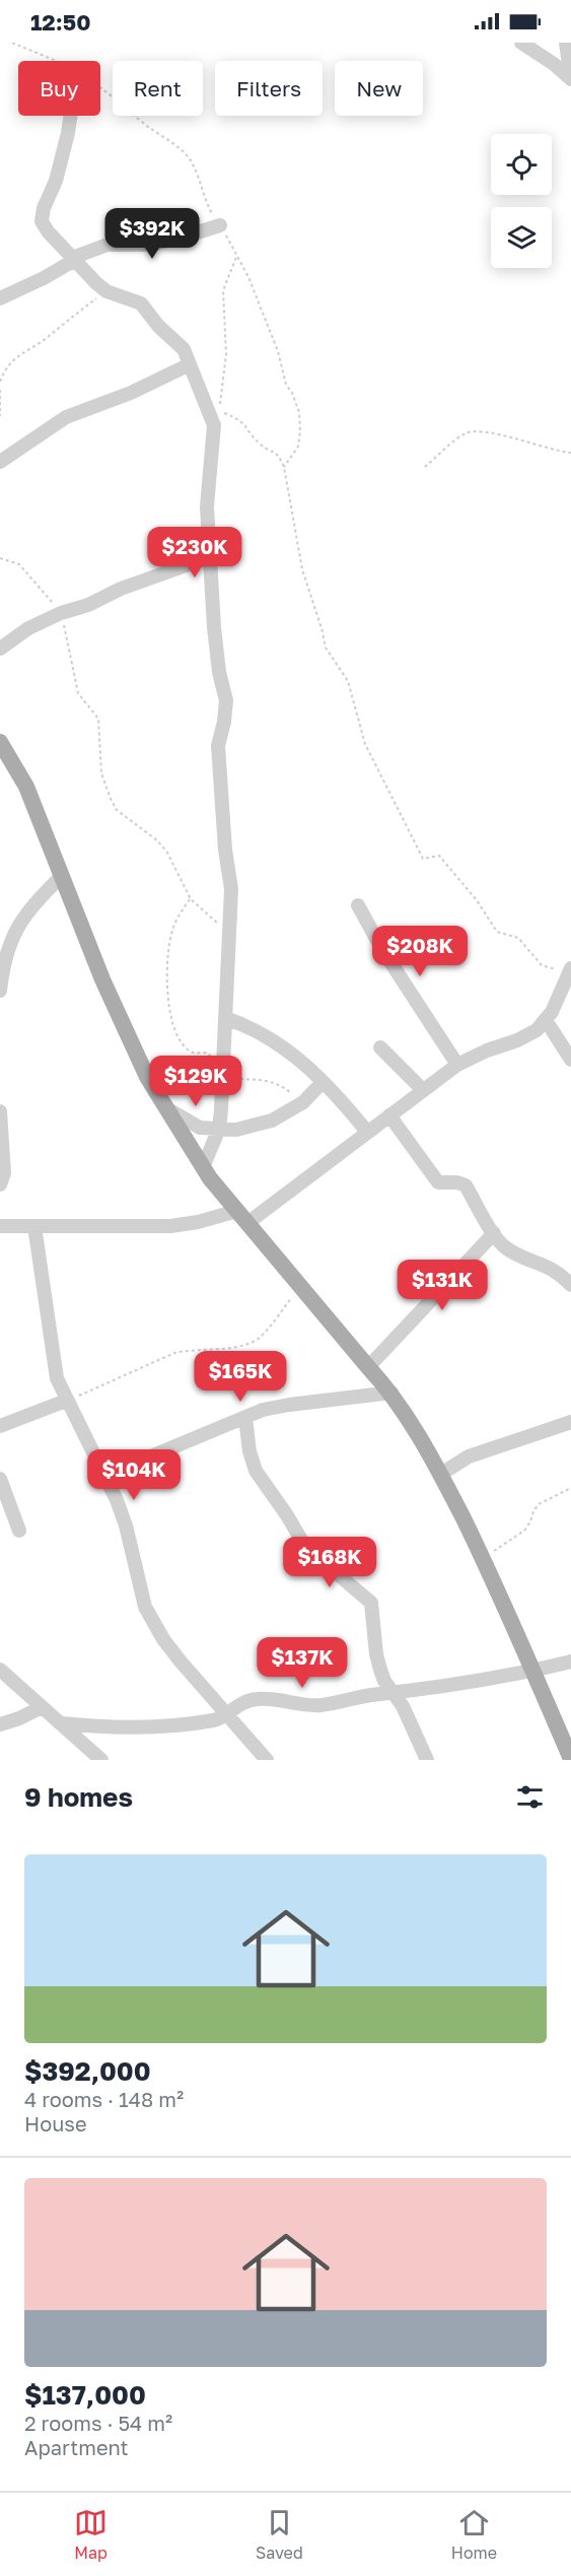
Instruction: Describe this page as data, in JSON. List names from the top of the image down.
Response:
{
  "page": {
    "status": "12:50",
    "chip": [
      "Buy",
      "Rent",
      "Filters",
      "New"
    ],
    "price": [
      "$392K",
      "$230K",
      "$208K",
      "$129K",
      "$131K",
      "$165K",
      "$104K",
      "$168K",
      "$137K"
    ],
    "heading": "9 homes",
    "list": [
      {
        "name": "$392,000",
        "note": "4 rooms · 148 m² · House"
      },
      {
        "name": "$137,000",
        "note": "2 rooms · 54 m² · Apartment"
      }
    ],
    "tabs": ["Map", "Saved", "Home"]
  }
}
